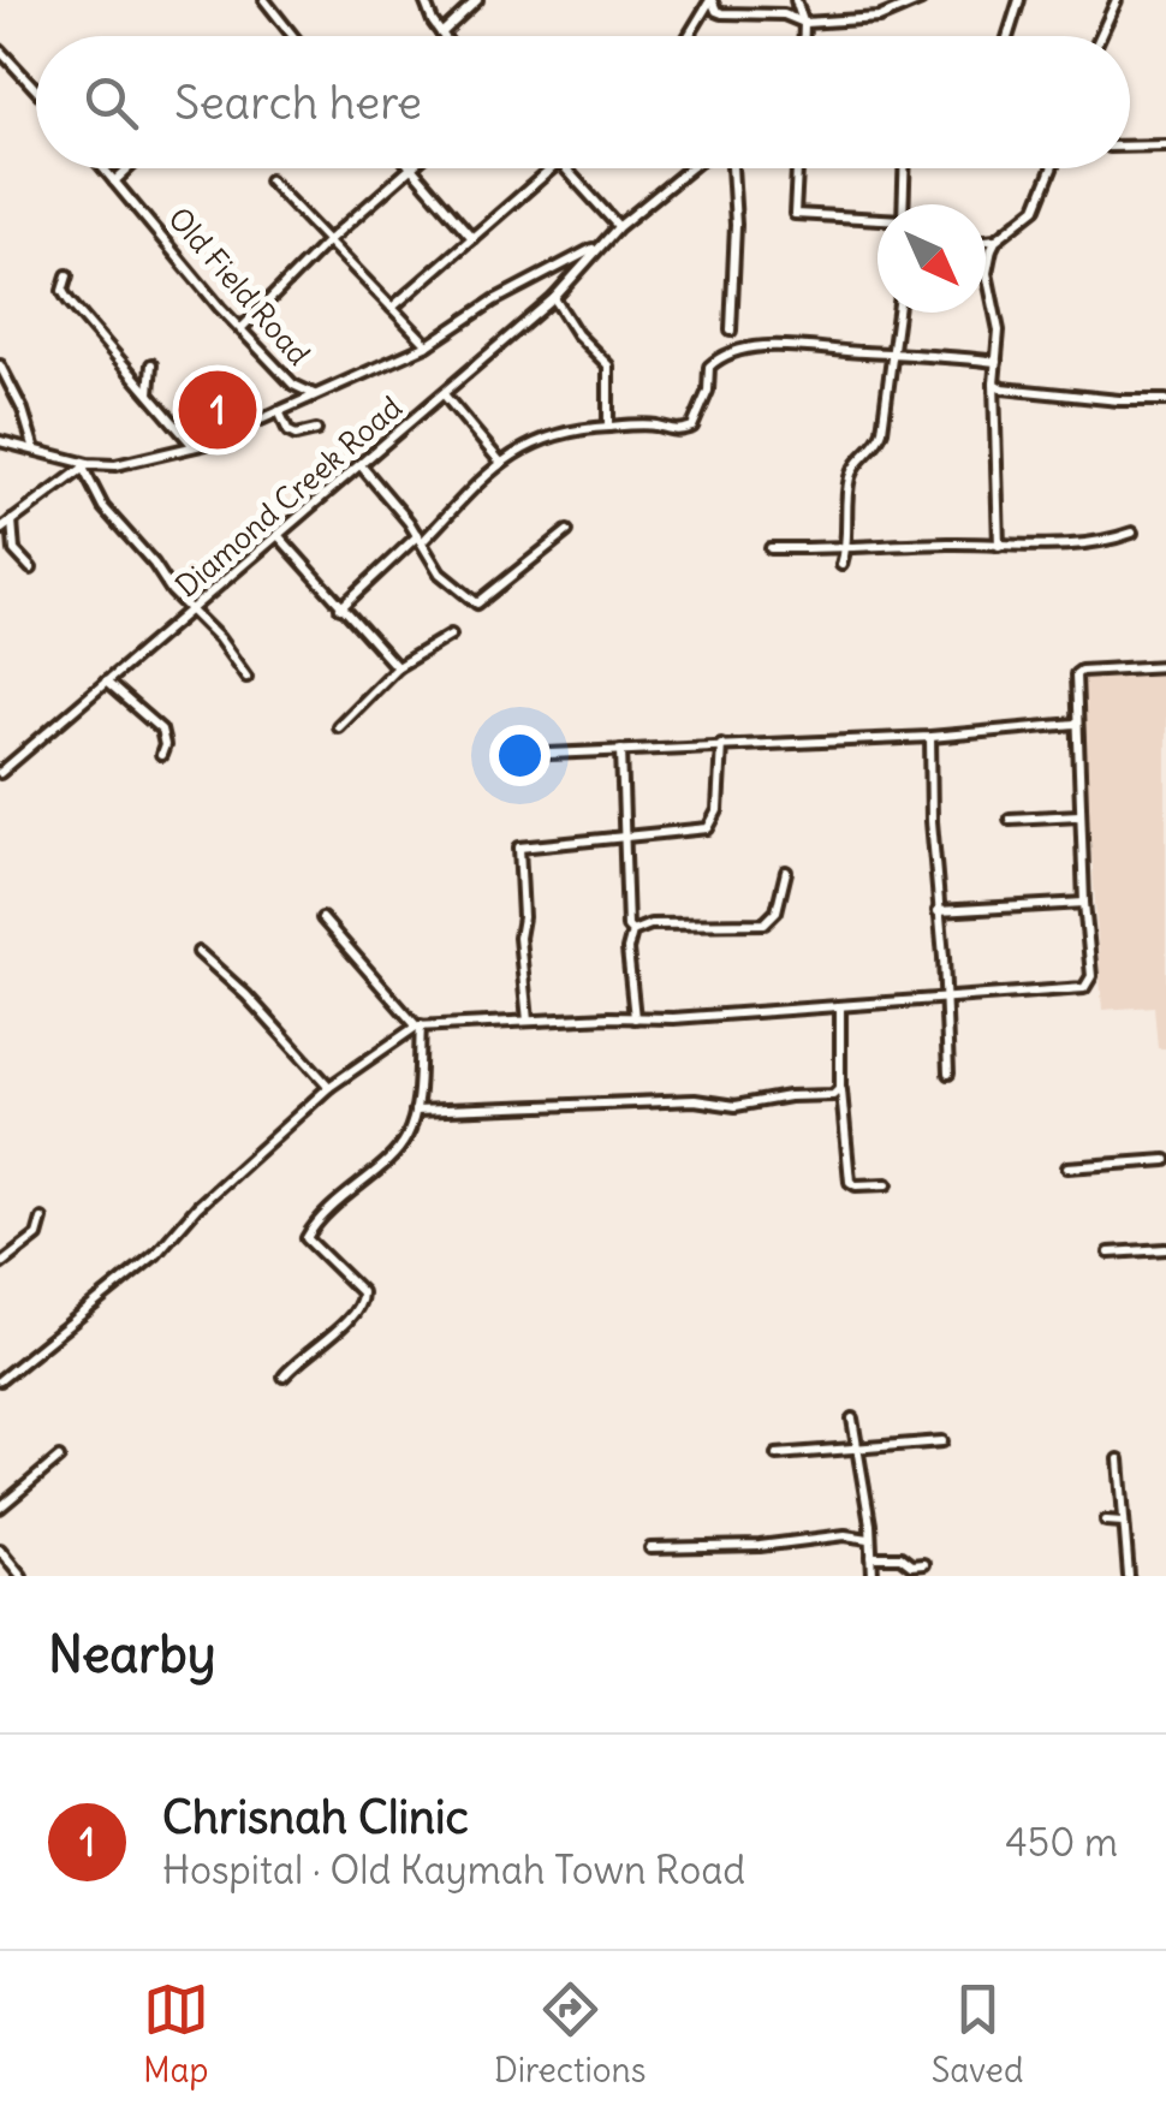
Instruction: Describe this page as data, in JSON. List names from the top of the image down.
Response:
{
  "streets": {
    "street": ["Old Field Road", "Diamond Creek Road"]
  },
  "north": "bottom right",
  "page": {
    "search": "Search here",
    "pins": "1",
    "heading": "Nearby",
    "list": [
      {
        "mark": "1",
        "name": "Chrisnah Clinic",
        "note": "Hospital · Old Kaymah Town Road",
        "value": "450 m"
      }
    ],
    "nav": ["Map", "Directions", "Saved"]
  }
}
